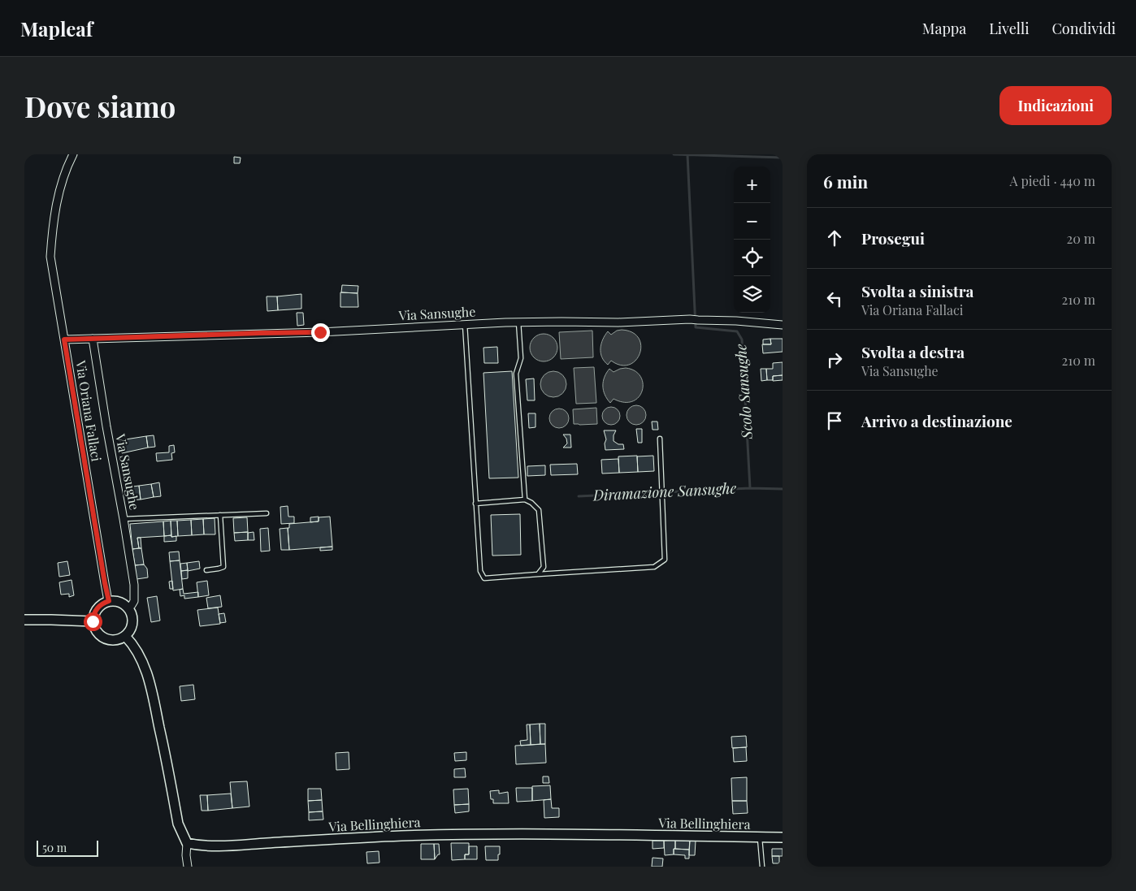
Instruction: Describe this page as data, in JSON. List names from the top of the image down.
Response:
{
  "streets": {
    "street": ["Via Sansughe", "Via Oriana Fallaci", "Via Bellinghiera"]
  },
  "crossings": [
    ["Via Sansughe", "Via Oriana Fallaci"]
  ],
  "water": ["Scolo Sansughe", "Diramazione Sansughe"],
  "scale_bar": "50 m",
  "page": {
    "header": "Mapleaf",
    "nav": ["Mappa", "Livelli", "Condividi"],
    "buttons": "Indicazioni",
    "title": "Dove siamo",
    "heading": ["6 min", "A piedi · 440 m"],
    "map_buttons": ["+", "−"],
    "list": [
      ["Prosegui", "20 m"],
      ["Svolta a sinistra", "Via Oriana Fallaci", "210 m"],
      ["Svolta a destra", "Via Sansughe", "210 m"],
      "Arrivo a destinazione"
    ],
    "scale": "50 m"
  }
}
